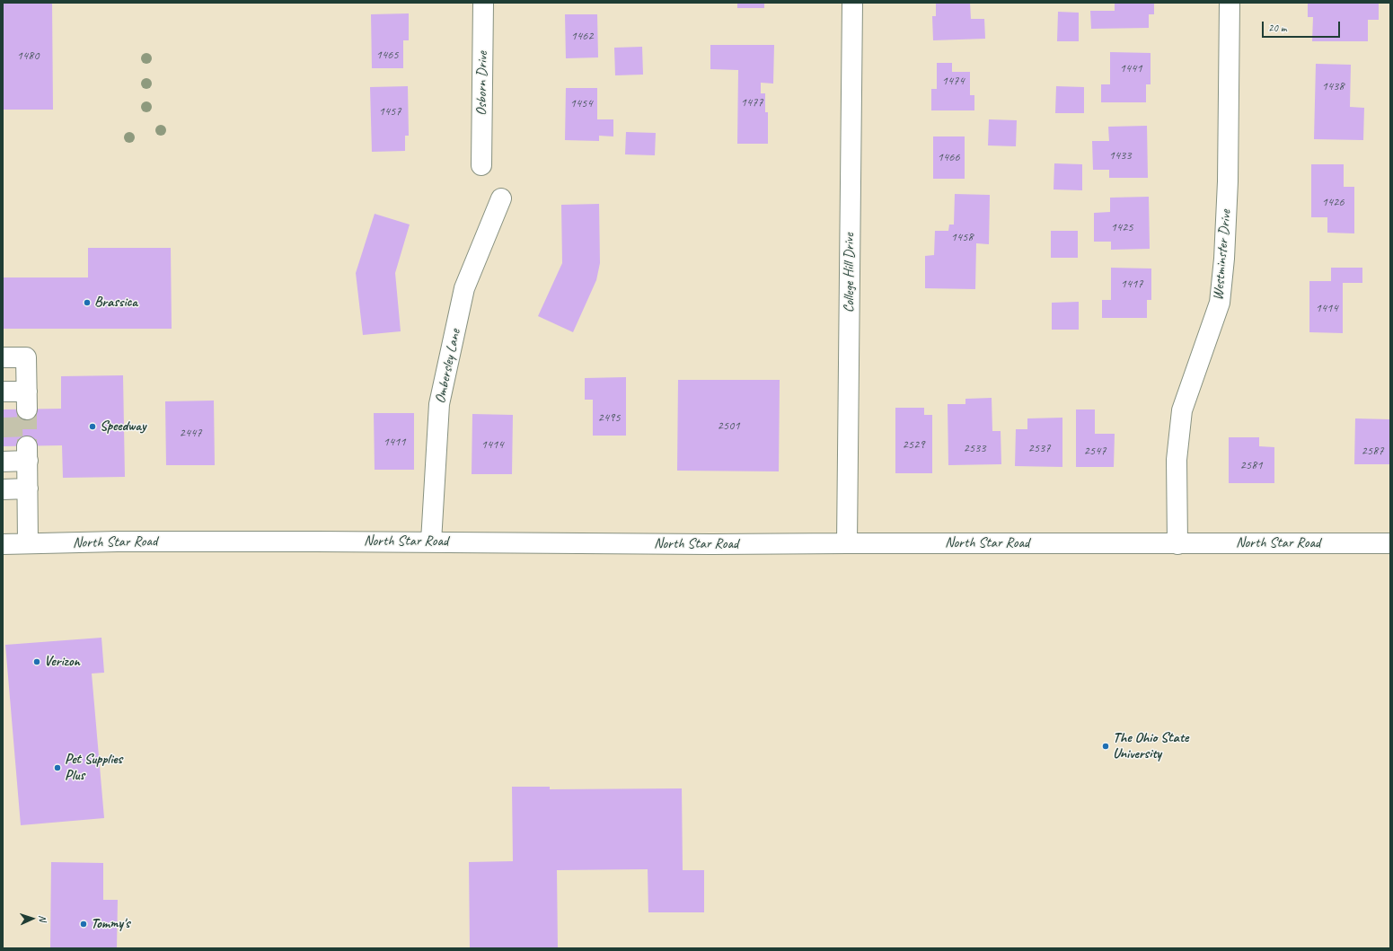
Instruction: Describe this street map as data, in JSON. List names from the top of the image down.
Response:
{
  "streets": {
    "street": [
      "Osborn Drive",
      "Westminster Drive",
      "College Hill Drive",
      "Ombersley Lane",
      "North Star Road"
    ]
  },
  "crossings": [
    ["Westminster Drive", "North Star Road"],
    ["College Hill Drive", "North Star Road"],
    ["Ombersley Lane", "North Star Road"]
  ],
  "places": [
    "Brassica",
    "Speedway",
    "Verizon",
    "The Ohio State University",
    "Pet Supplies Plus",
    "Tommy's"
  ],
  "house_numbers": [
    "1462",
    "1465",
    "1480",
    "1441",
    "1474",
    "1438",
    "1477",
    "1454",
    "1457",
    "1433",
    "1466",
    "1426",
    "1425",
    "1458",
    "1417",
    "1414",
    "2495",
    "2501",
    "2447",
    "1411",
    "1414",
    "2529",
    "2533",
    "2537",
    "2547",
    "2587",
    "2581"
  ],
  "scale_bar": "20 m",
  "north": "right"
}
